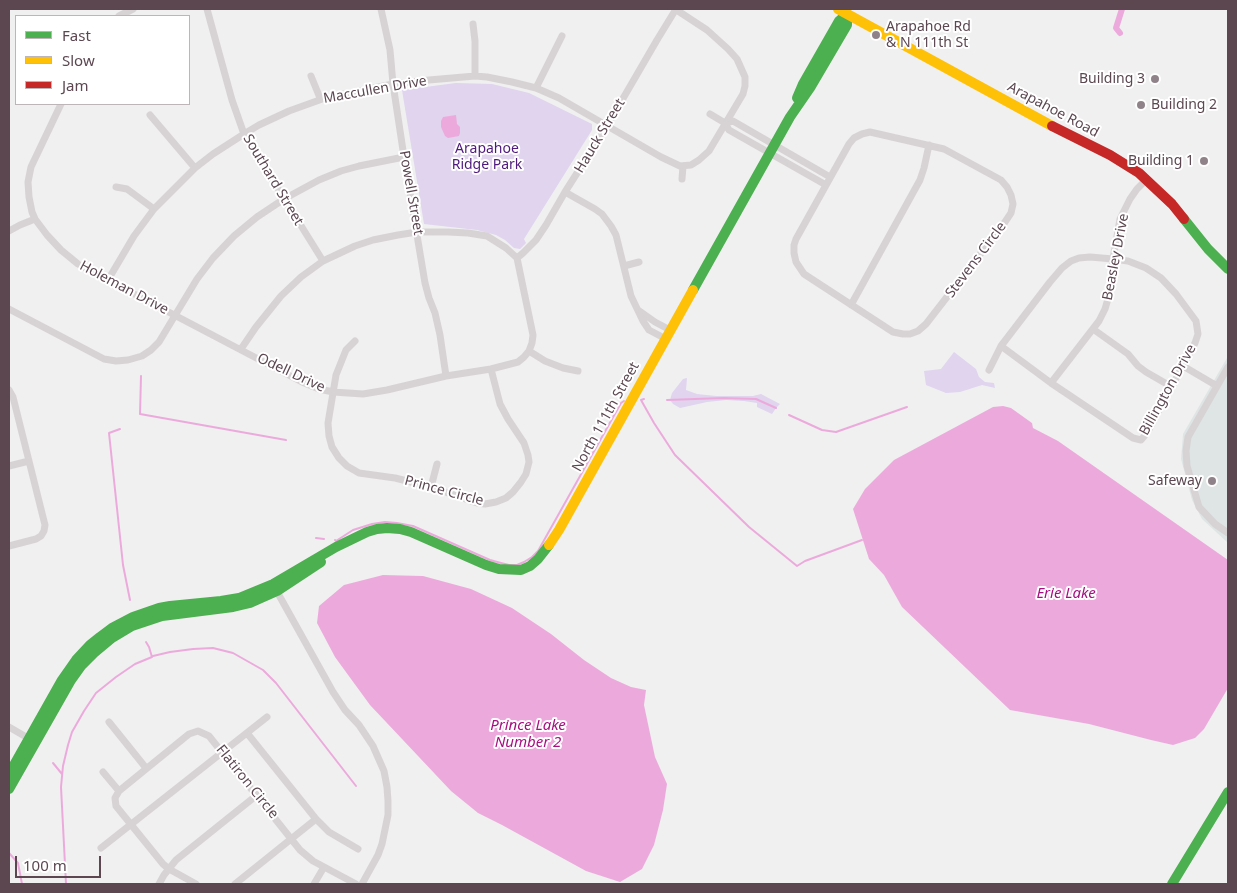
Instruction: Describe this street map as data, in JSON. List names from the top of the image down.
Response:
{
  "streets": {
    "street": [
      "Maccullen Drive",
      "Arapahoe Road",
      "Hauck Street",
      "Southard Street",
      "Powell Street",
      "Beasley Drive",
      "Stevens Circle",
      "Holeman Drive",
      "Odell Drive",
      "Billington Drive",
      "North 111th Street",
      "Prince Circle",
      "Flatiron Circle"
    ]
  },
  "crossings": [
    ["Maccullen Drive", "Hauck Street"],
    ["Maccullen Drive", "Southard Street"],
    ["Maccullen Drive", "Powell Street"],
    ["Maccullen Drive", "Holeman Drive"],
    ["Arapahoe Road", "Beasley Drive"],
    ["Arapahoe Road", "North 111th Street"],
    ["Powell Street", "Odell Drive"],
    ["Beasley Drive", "Billington Drive"],
    ["Holeman Drive", "Odell Drive"],
    ["Odell Drive", "Prince Circle"]
  ],
  "water": ["Erie Lake", "Prince Lake Number 2"],
  "parks": ["Arapahoe Ridge Park"],
  "places": [
    "Arapahoe Rd & N 111th St",
    "Building 3",
    "Building 2",
    "Building 1",
    "Safeway"
  ],
  "legend": ["Fast", "Slow", "Jam"],
  "scale_bar": "100 m"
}
